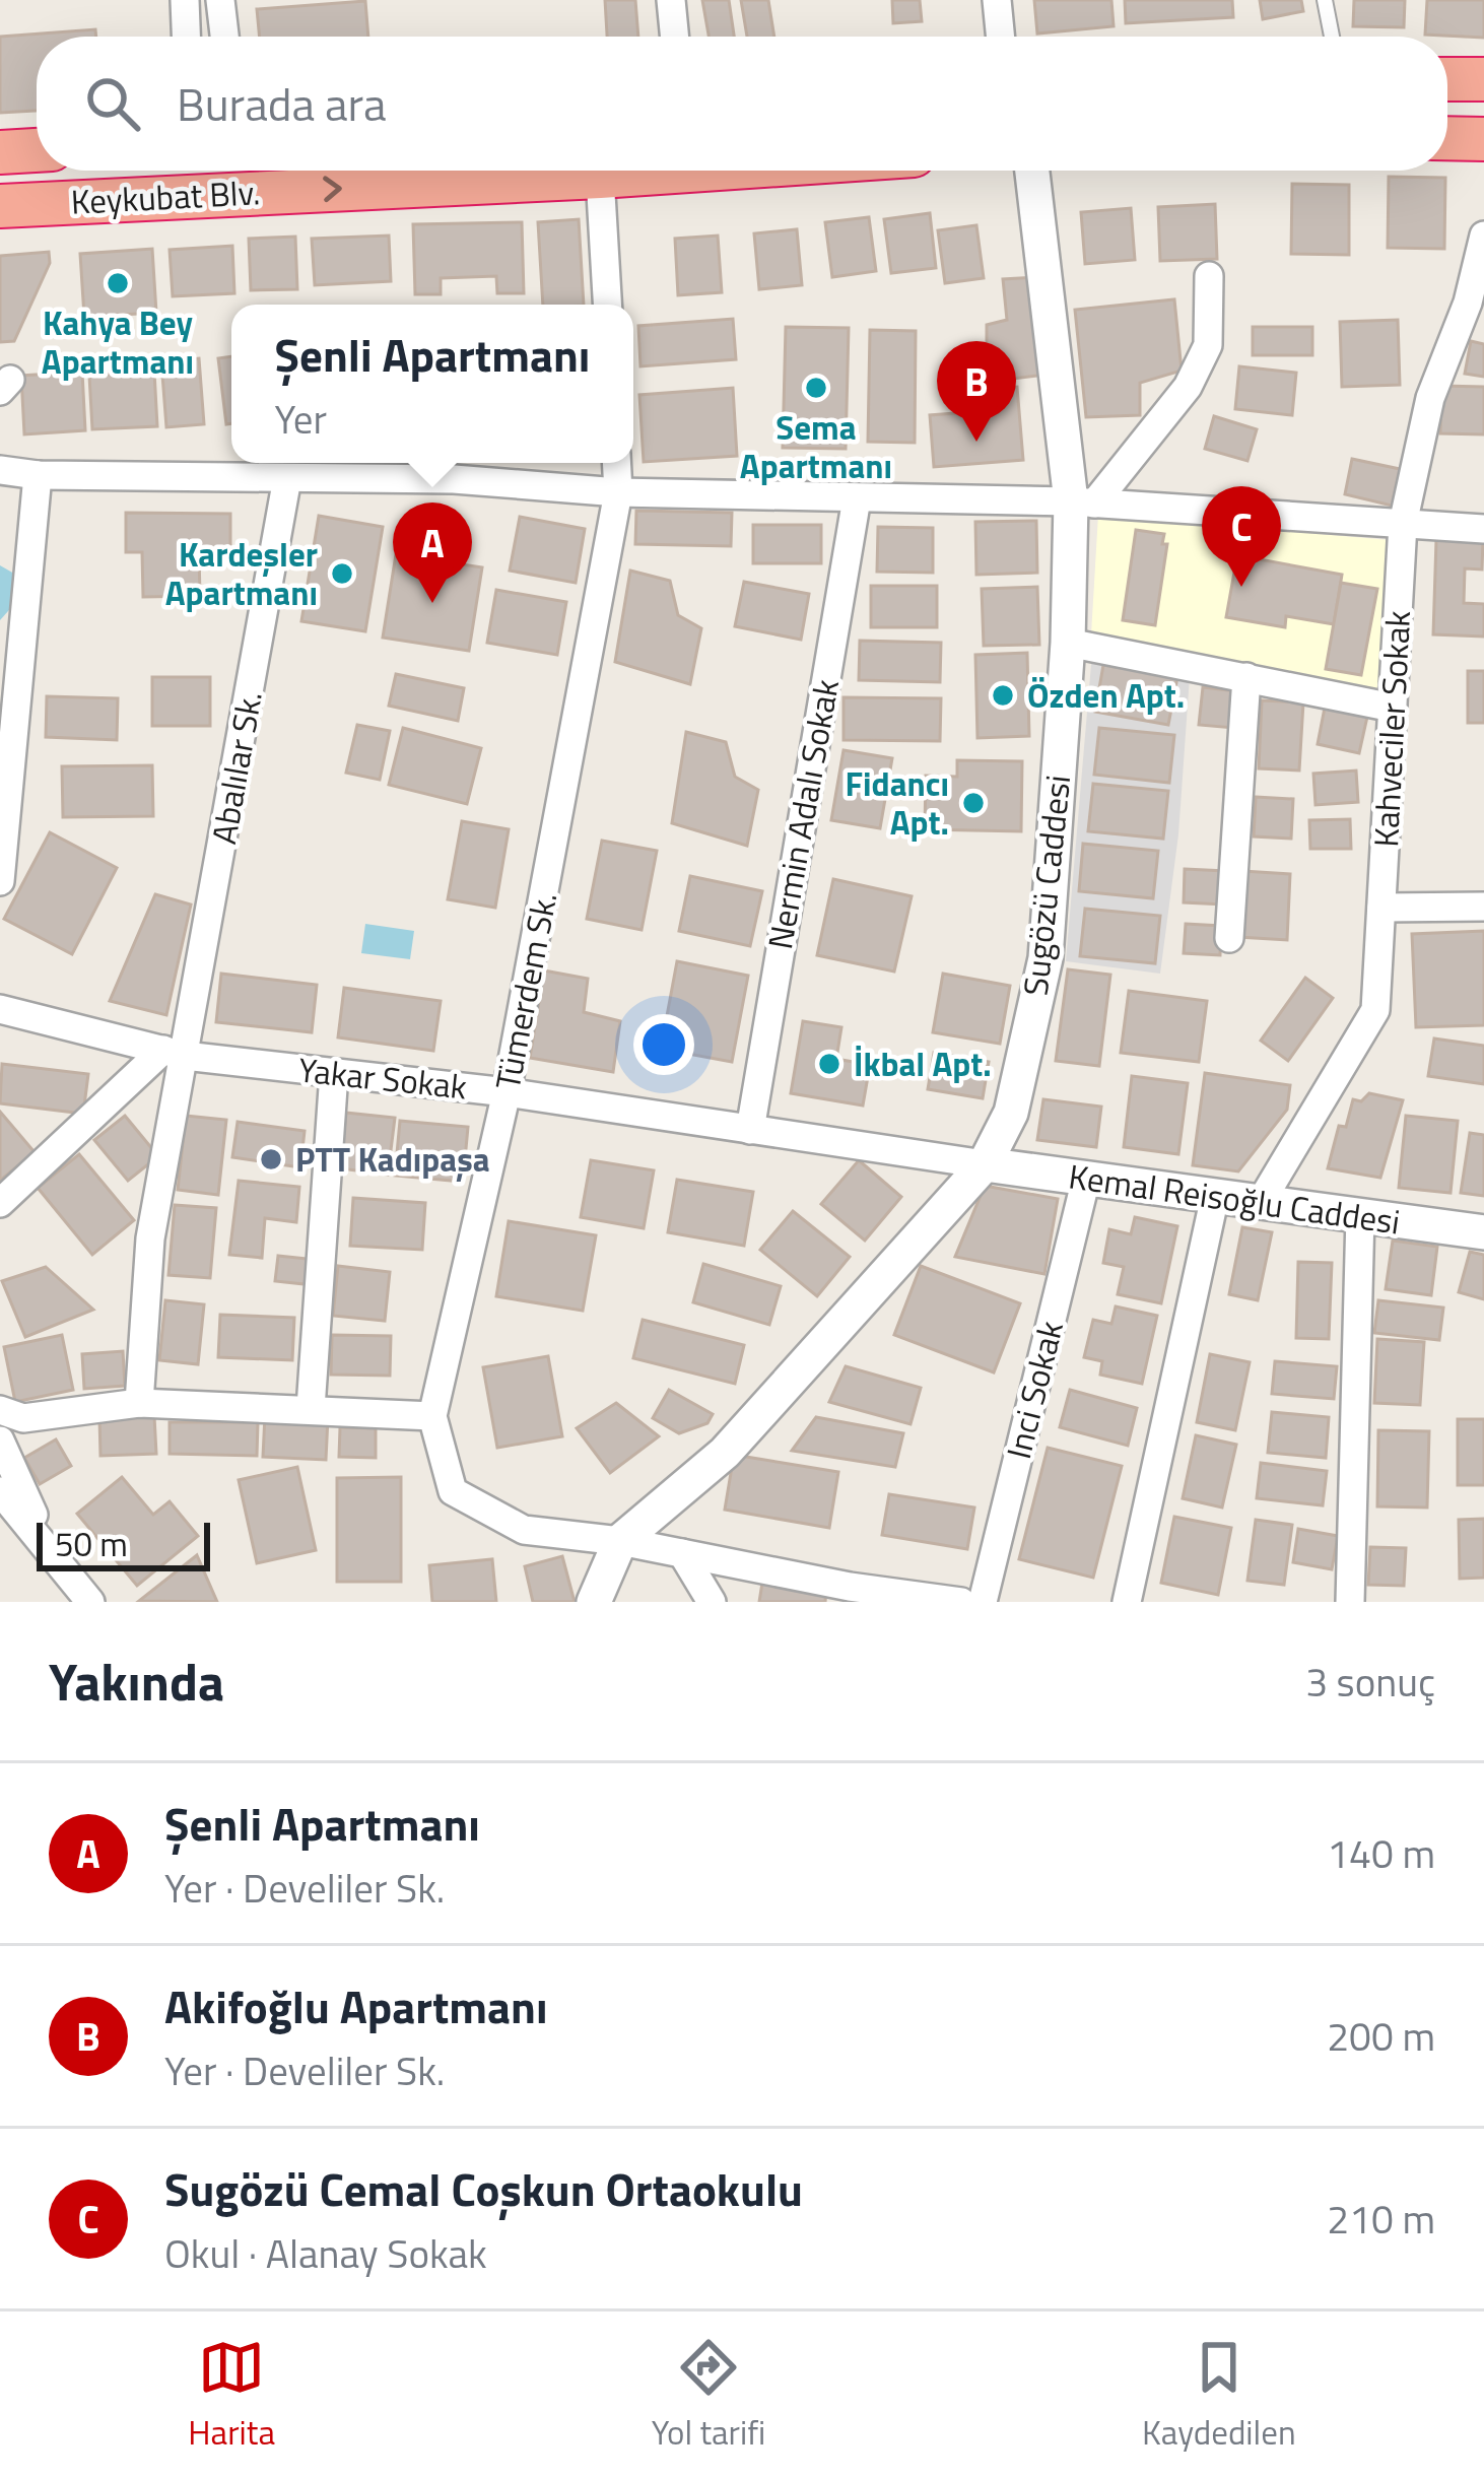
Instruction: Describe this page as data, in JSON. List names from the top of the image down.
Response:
{
  "streets": {
    "highway": ["Keykubat Blv."],
    "street": [
      "Kahveciler Sokak",
      "Abalılar Sk.",
      "Nermin Adalı Sokak",
      "Sugözü Caddesi",
      "Tümerdem Sk.",
      "Yakar Sokak",
      "Kemal Reisoğlu Caddesi",
      "Inci Sokak"
    ]
  },
  "crossings": [
    ["Kahveciler Sokak", "Kemal Reisoğlu Caddesi"],
    ["Abalılar Sk.", "Yakar Sokak"],
    ["Nermin Adalı Sokak", "Yakar Sokak"],
    ["Sugözü Caddesi", "Tümerdem Sk."],
    ["Sugözü Caddesi", "Yakar Sokak"],
    ["Sugözü Caddesi", "Kemal Reisoğlu Caddesi"],
    ["Tümerdem Sk.", "Yakar Sokak"],
    ["Yakar Sokak", "Kemal Reisoğlu Caddesi"],
    ["Kemal Reisoğlu Caddesi", "Inci Sokak"]
  ],
  "one_way": ["Keykubat Blv."],
  "places": [
    "Kahya Bey Apartmanı",
    "Sema Apartmanı",
    "Kardeşler Apartmanı",
    "Özden Apt.",
    "Fidancı Apt.",
    "İkbal Apt.",
    "PTT Kadıpaşa"
  ],
  "scale_bar": "50 m",
  "page": {
    "search": "Burada ara",
    "popup": ["Şenli Apartmanı", "Yer"],
    "pins": ["B", "C", "A"],
    "scale": "50 m",
    "heading": ["Yakında", "3 sonuç"],
    "list": [
      {
        "mark": "A",
        "name": "Şenli Apartmanı",
        "note": "Yer · Develiler Sk.",
        "value": "140 m"
      },
      {
        "mark": "B",
        "name": "Akifoğlu Apartmanı",
        "note": "Yer · Develiler Sk.",
        "value": "200 m"
      },
      {
        "mark": "C",
        "name": "Sugözü Cemal Coşkun Ortaokulu",
        "note": "Okul · Alanay Sokak",
        "value": "210 m"
      }
    ],
    "nav": ["Harita", "Yol tarifi", "Kaydedilen"]
  }
}
